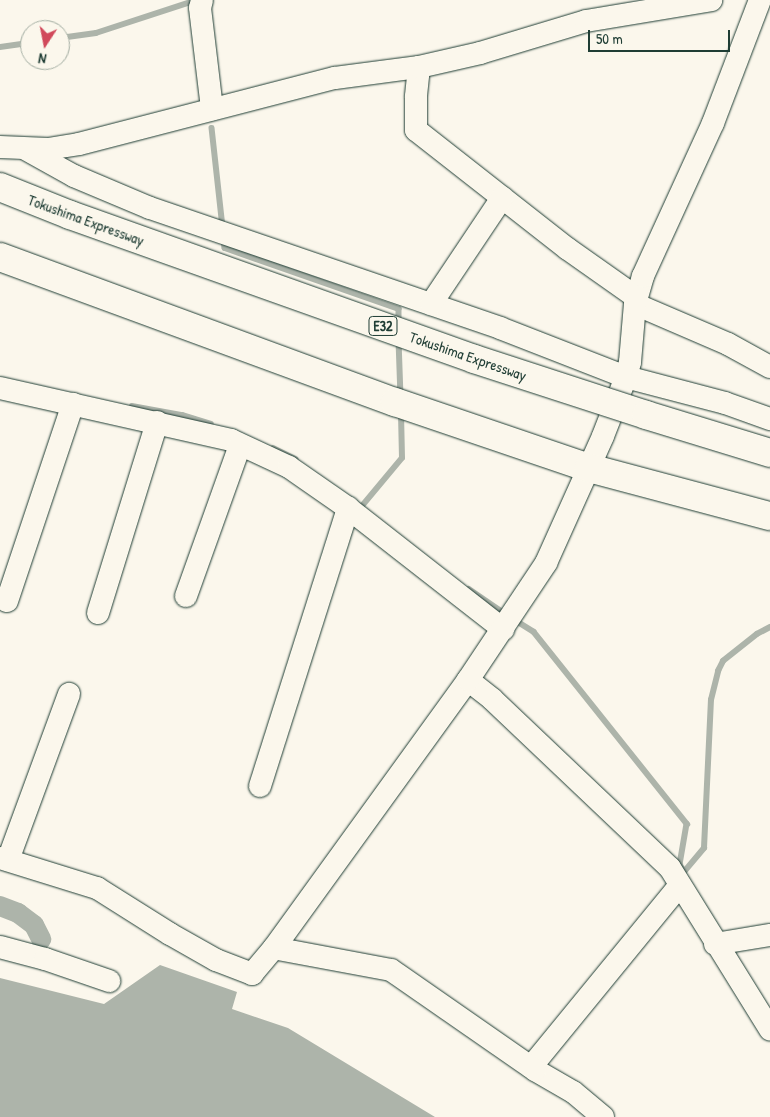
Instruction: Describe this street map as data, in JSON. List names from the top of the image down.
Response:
{
  "streets": {
    "main road": ["Tokushima Expressway", "E32"]
  },
  "scale_bar": "50 m",
  "north": "bottom"
}
